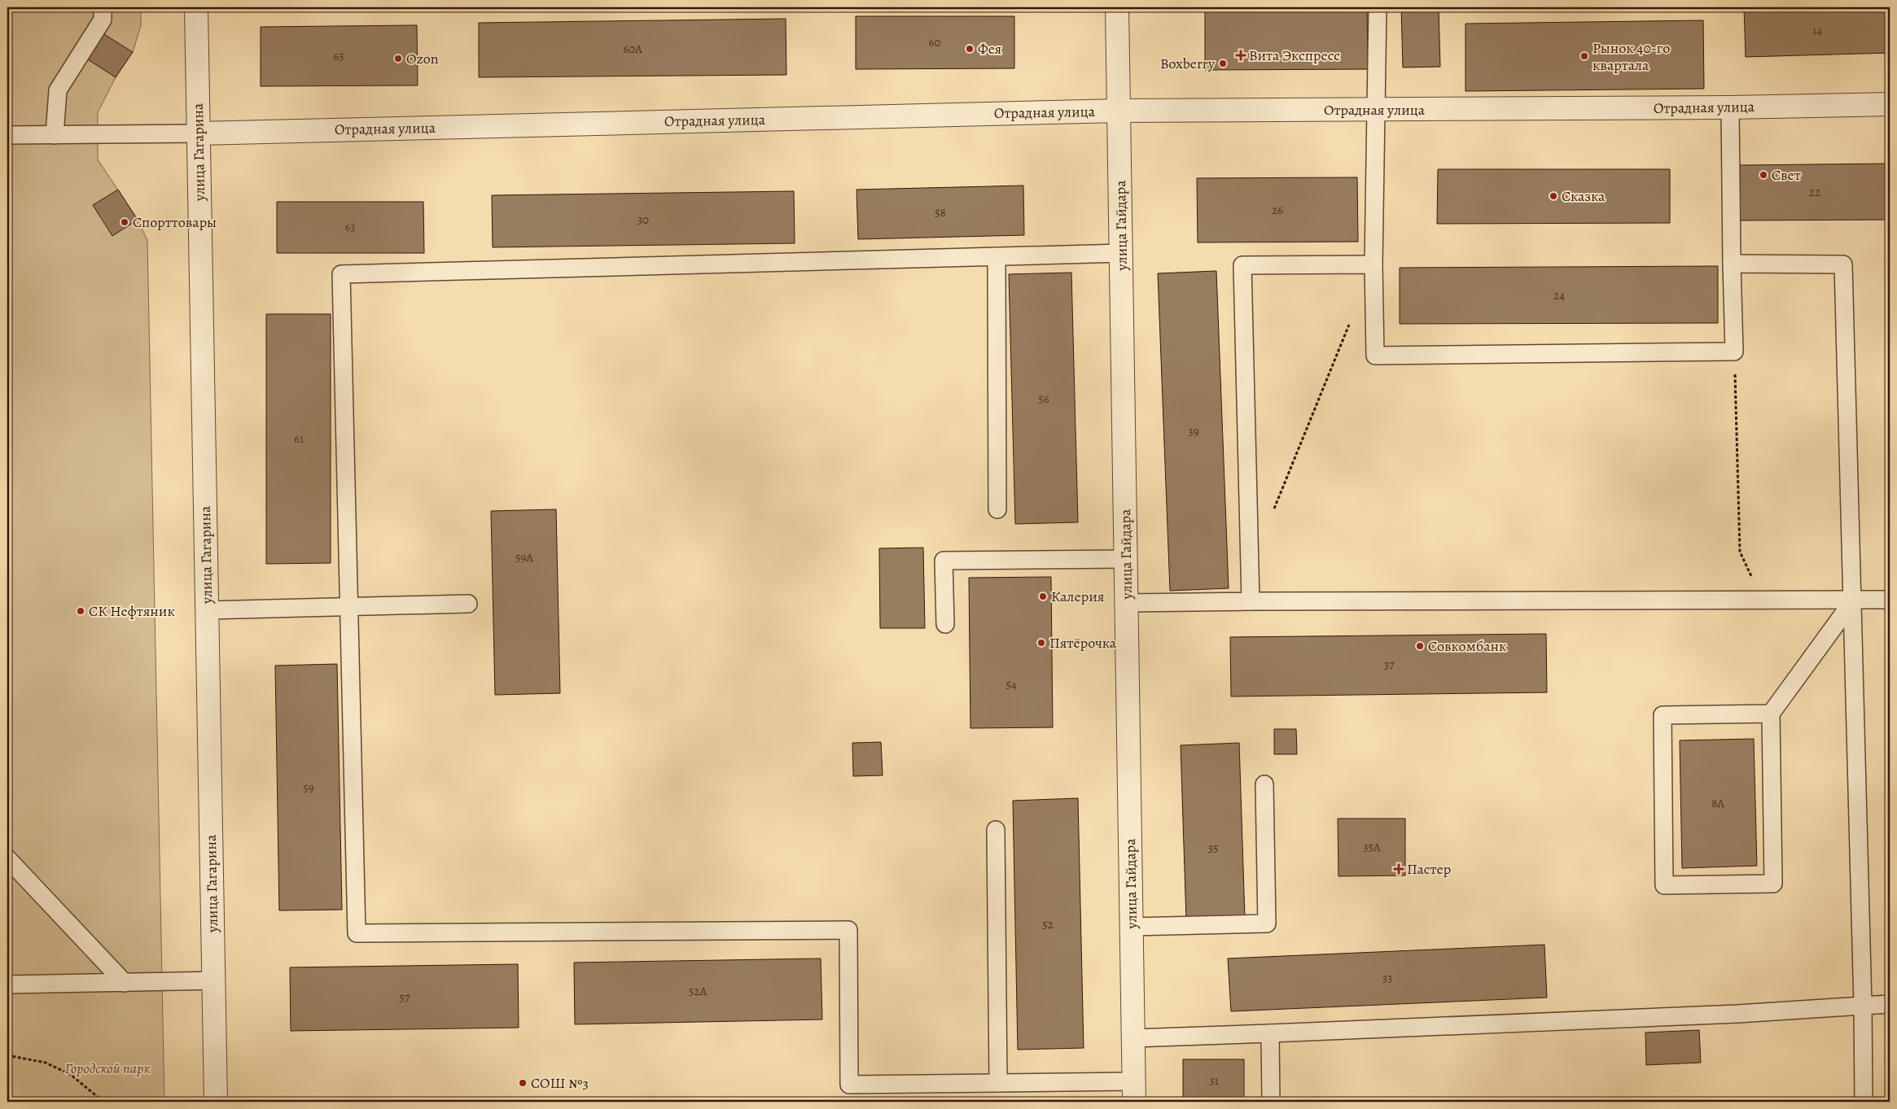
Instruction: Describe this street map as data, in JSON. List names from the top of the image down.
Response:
{
  "streets": {
    "street": ["Отрадная улица", "улица Гагарина", "улица Гайдара"]
  },
  "crossings": [
    ["Отрадная улица", "улица Гагарина"],
    ["Отрадная улица", "улица Гайдара"]
  ],
  "parks": ["Городской парк"],
  "places": {
    "other": [
      "Фея",
      "Рынок 40-го квартала",
      "Ozon",
      "Boxberry",
      "Свет",
      "Сказка",
      "Спорттовары",
      "Калерия",
      "СК Нефтяник",
      "Пятёрочка",
      "Совкомбанк",
      "СОШ №3"
    ],
    "health": ["Вита Экспресс", "Пастер"]
  },
  "house_numbers": [
    "14",
    "60",
    "60А",
    "65",
    "22",
    "26",
    "58",
    "30",
    "63",
    "24",
    "56",
    "39",
    "61",
    "59А",
    "37",
    "54",
    "59",
    "8А",
    "35А",
    "35",
    "52",
    "33",
    "52А",
    "57",
    "31"
  ]
}
